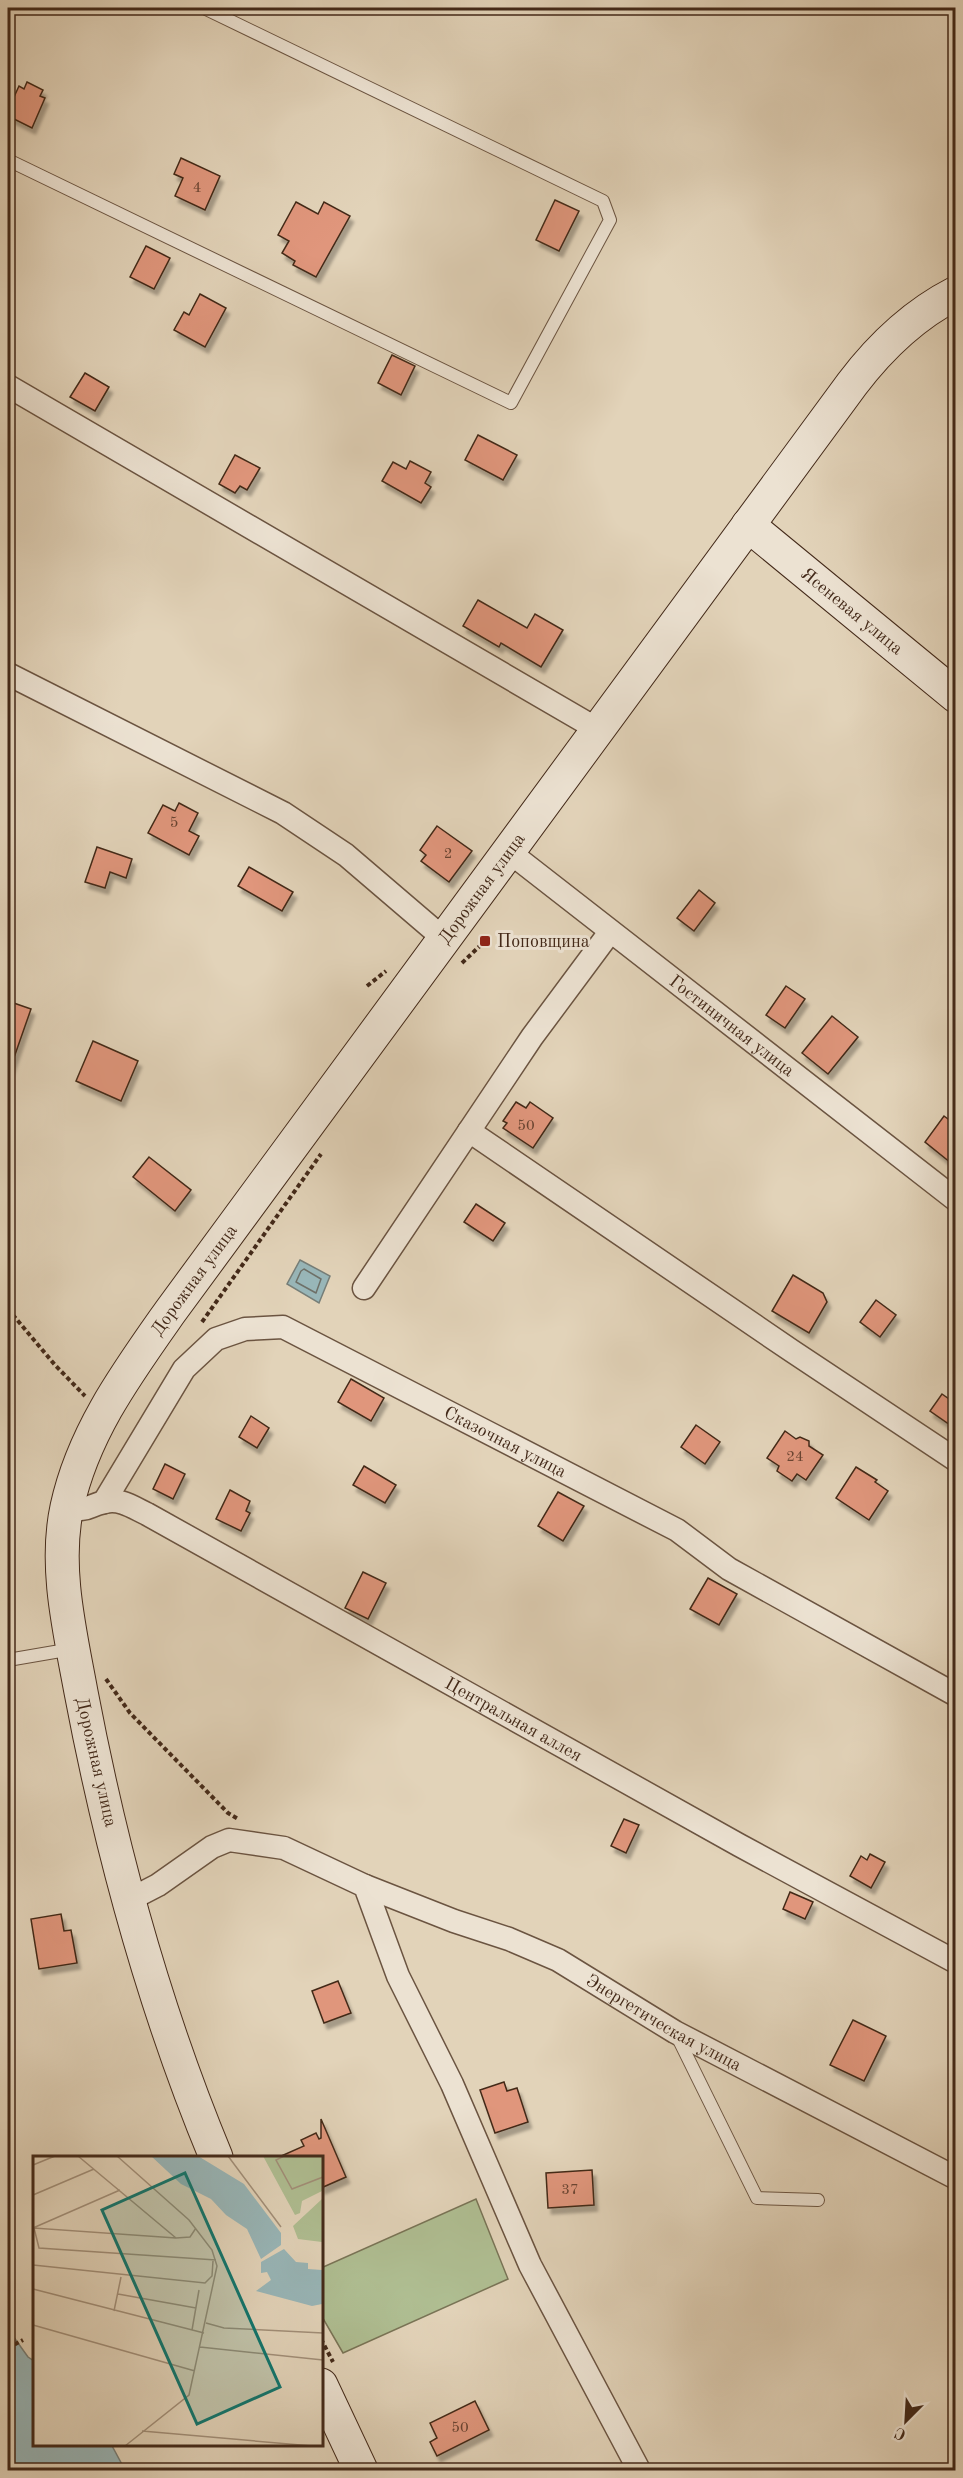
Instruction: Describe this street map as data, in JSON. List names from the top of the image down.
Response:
{
  "streets": {
    "main road": ["Ясеневая улица", "Дорожная улица"],
    "street": [
      "Гостиничная улица",
      "Сказочная улица",
      "Центральная аллея",
      "Энергетическая улица"
    ]
  },
  "crossings": [
    ["Ясеневая улица", "Дорожная улица"],
    ["Дорожная улица", "Гостиничная улица"],
    ["Дорожная улица", "Центральная аллея"],
    ["Дорожная улица", "Энергетическая улица"],
    ["Сказочная улица", "Центральная аллея"]
  ],
  "places": {
    "transit": ["Поповщина"]
  },
  "house_numbers": [
    "4",
    "5",
    "2",
    "50",
    "24",
    "37",
    "50"
  ],
  "north": "bottom left"
}
